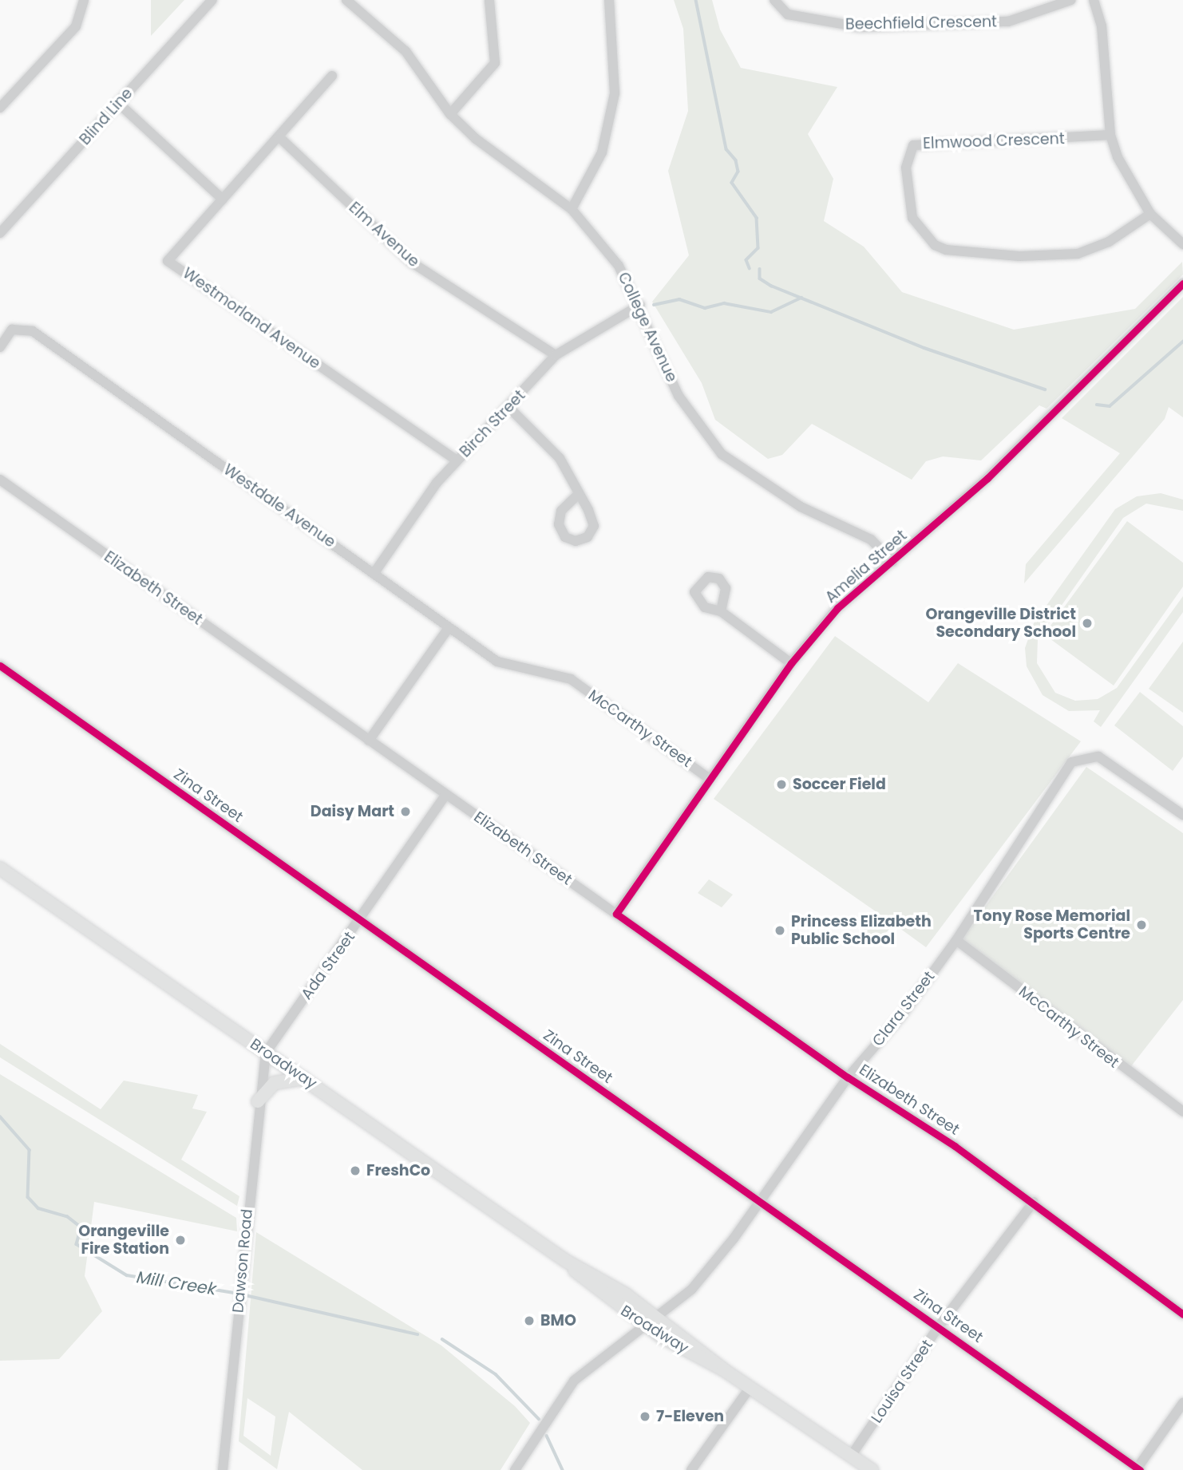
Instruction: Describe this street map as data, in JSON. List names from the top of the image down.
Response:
{
  "streets": {
    "main road": ["Broadway"],
    "street": [
      "Beechfield Crescent",
      "Blind Line",
      "Elmwood Crescent",
      "Elm Avenue",
      "Westmorland Avenue",
      "College Avenue",
      "Birch Street",
      "Westdale Avenue",
      "Amelia Street",
      "Elizabeth Street",
      "McCarthy Street",
      "Zina Street",
      "Ada Street",
      "Clara Street",
      "Dawson Road",
      "Louisa Street"
    ]
  },
  "crossings": [
    ["Elm Avenue", "Westmorland Avenue"],
    ["Elm Avenue", "Birch Street"],
    ["Westmorland Avenue", "Birch Street"],
    ["College Avenue", "Birch Street"],
    ["College Avenue", "Amelia Street"],
    ["Birch Street", "Westdale Avenue"],
    ["Westdale Avenue", "McCarthy Street"],
    ["Amelia Street", "Elizabeth Street"],
    ["Amelia Street", "McCarthy Street"],
    ["Elizabeth Street", "Ada Street"],
    ["Elizabeth Street", "Clara Street"],
    ["Elizabeth Street", "Louisa Street"],
    ["McCarthy Street", "Clara Street"],
    ["Zina Street", "Ada Street"],
    ["Zina Street", "Clara Street"],
    ["Zina Street", "Louisa Street"],
    ["Ada Street", "Broadway"],
    ["Ada Street", "Dawson Road"],
    ["Clara Street", "Broadway"],
    ["Broadway", "Dawson Road"],
    ["Broadway", "Louisa Street"]
  ],
  "water": ["Mill Creek"],
  "places": [
    "Orangeville District Secondary School",
    "Soccer Field",
    "Daisy Mart",
    "Tony Rose Memorial Sports Centre",
    "Princess Elizabeth Public School",
    "FreshCo",
    "Orangeville Fire Station",
    "BMO",
    "7-Eleven"
  ]
}
